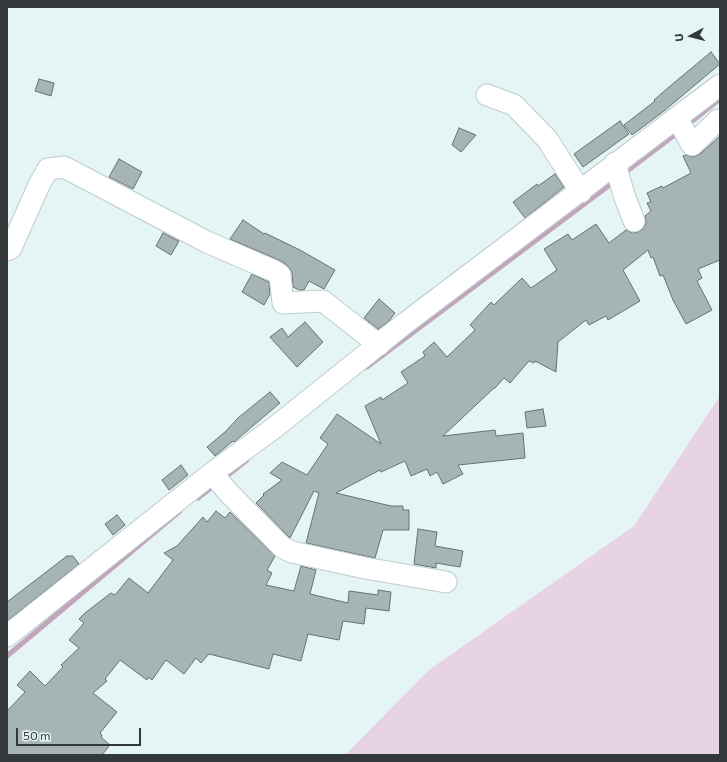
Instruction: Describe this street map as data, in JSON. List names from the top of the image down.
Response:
{
  "scale_bar": "50 m",
  "north": "left"
}
